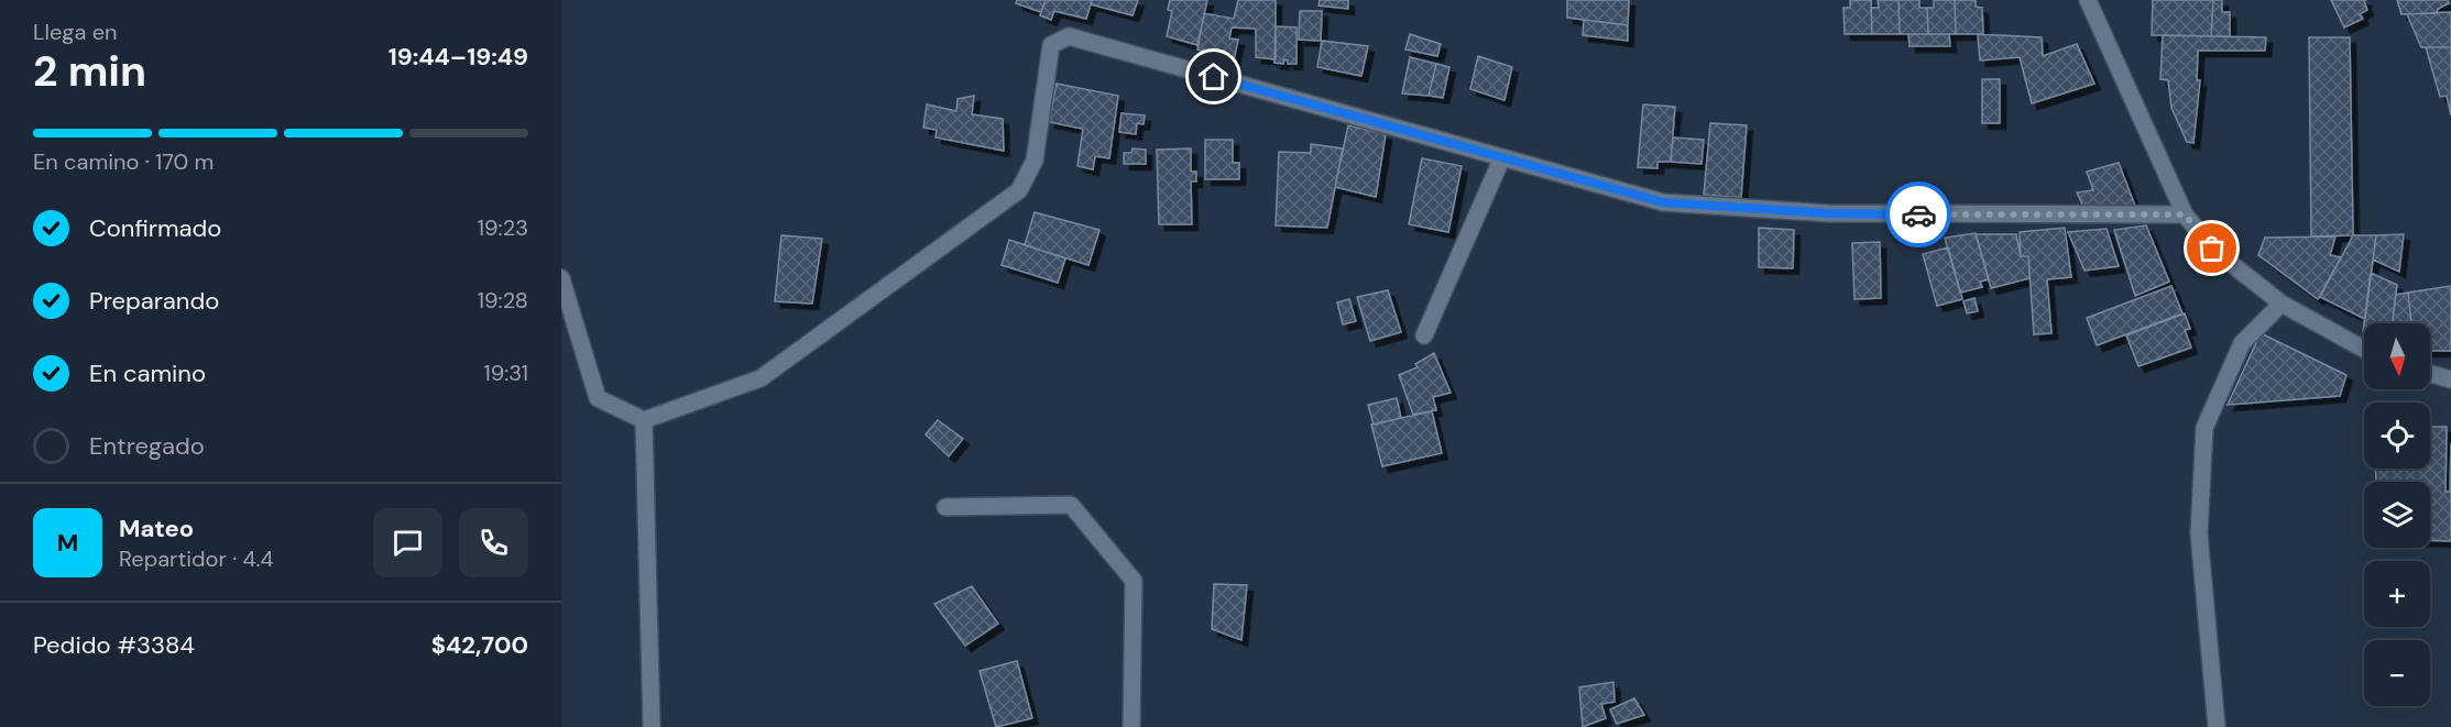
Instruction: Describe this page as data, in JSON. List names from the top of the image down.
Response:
{
  "north": "bottom",
  "page": {
    "heading": ["2 min", "Llega en", "19:44–19:49"],
    "panel": [
      "Mateo",
      "Repartidor · 4.4",
      "Pedido #3384",
      "$42,700"
    ],
    "bar": "En camino · 170 m",
    "list": [
      ["Confirmado", "19:23"],
      ["Preparando", "19:28"],
      ["En camino", "19:31"],
      "Entregado"
    ],
    "map_buttons": ["+", "−"],
    "round": "M"
  }
}
